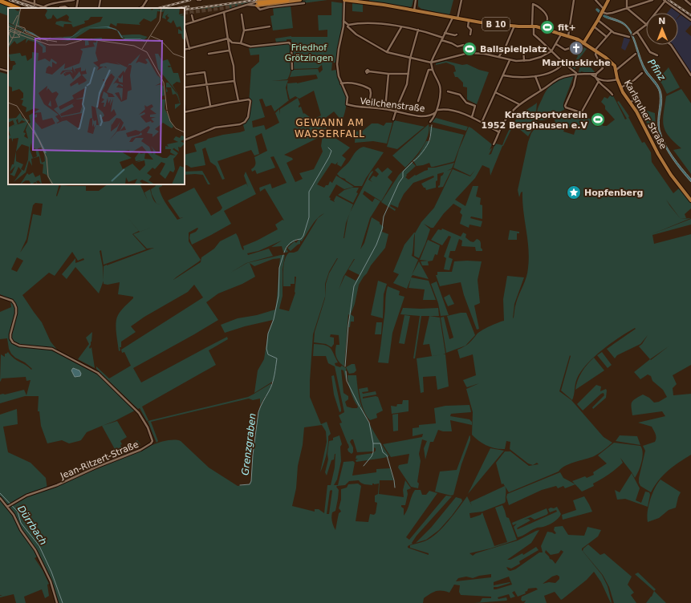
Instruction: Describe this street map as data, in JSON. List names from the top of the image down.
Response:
{
  "streets": {
    "main road": ["B 10", "Karlsruher Straße"],
    "street": ["Veilchenstraße", "Jean-Ritzert-Straße"]
  },
  "crossings": [
    ["B 10", "Karlsruher Straße"]
  ],
  "districts": ["GEWANN AM WASSERFALL"],
  "water": ["Pfinz", "Grenzgraben", "Dürrbach"],
  "parks": ["Friedhof Grötzingen"],
  "places": {
    "sports": ["fit+", "Ballspielplatz", "Kraftsportverein 1952 Berghausen e.V"],
    "church": ["Martinskirche"],
    "place": ["Hopfenberg"]
  },
  "north": "top"
}
